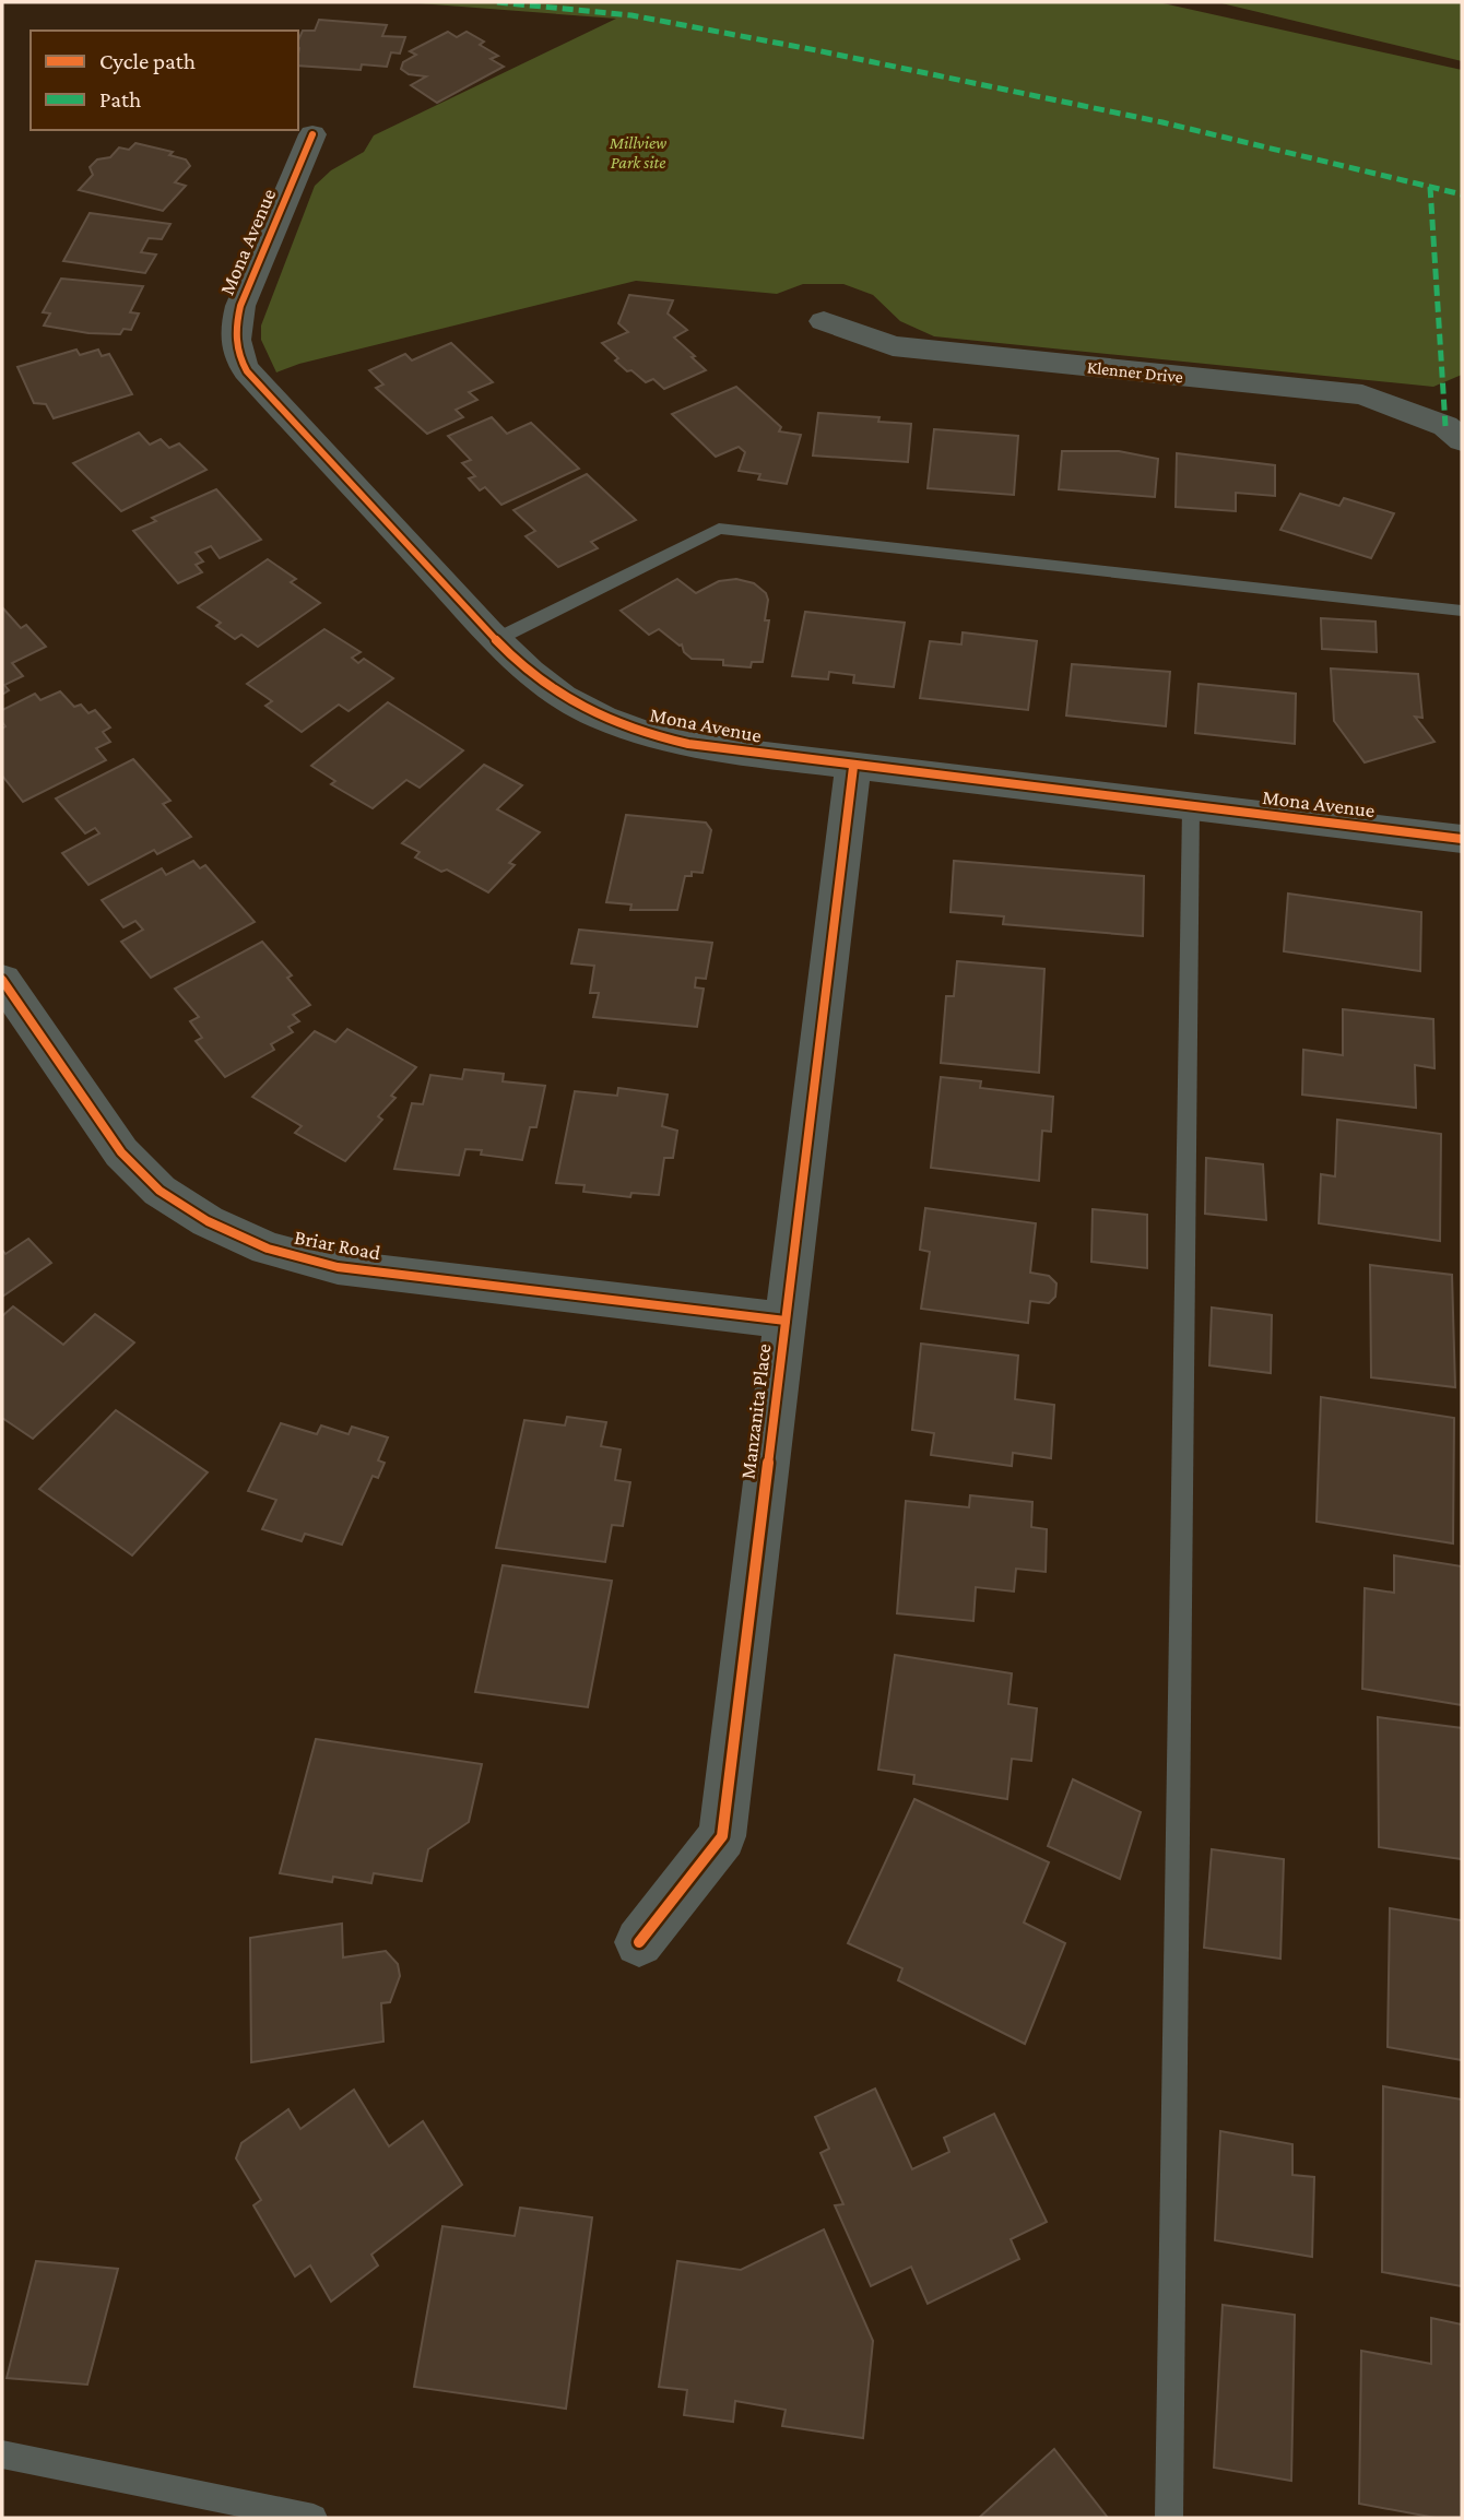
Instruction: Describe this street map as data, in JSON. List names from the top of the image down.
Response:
{
  "streets": {
    "street": [
      "Mona Avenue",
      "Klenner Drive",
      "Briar Road",
      "Manzanita Place"
    ]
  },
  "crossings": [
    ["Mona Avenue", "Manzanita Place"],
    ["Briar Road", "Manzanita Place"]
  ],
  "parks": ["Millview Park site"],
  "legend": ["Cycle path", "Path"]
}
